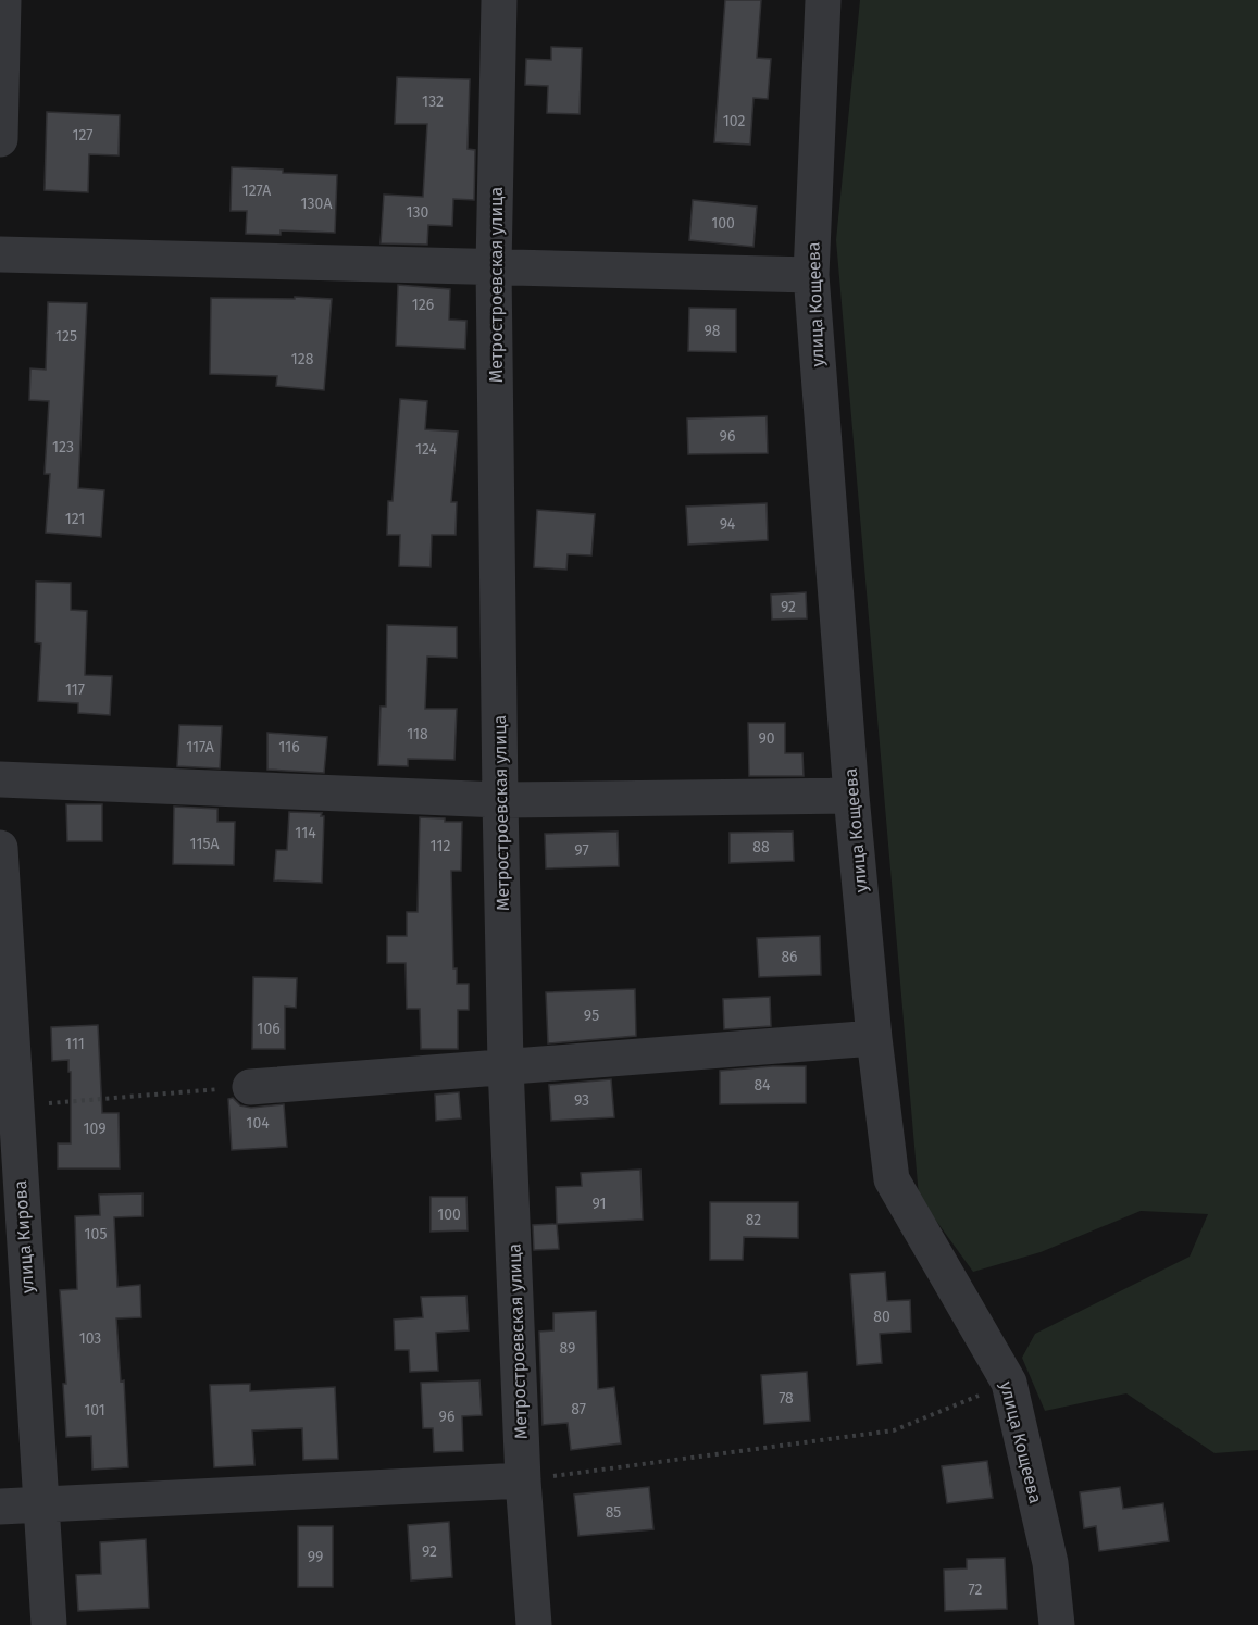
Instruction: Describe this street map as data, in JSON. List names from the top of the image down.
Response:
{
  "streets": {
    "street": ["Метростроевская улица", "улица Кощеева", "улица Кирова"]
  },
  "house_numbers": [
    "132",
    "102",
    "127",
    "127А",
    "130А",
    "130",
    "100",
    "126",
    "98",
    "125",
    "128",
    "96",
    "123",
    "124",
    "121",
    "94",
    "92",
    "117",
    "118",
    "90",
    "117А",
    "116",
    "114",
    "115А",
    "112",
    "88",
    "97",
    "86",
    "95",
    "106",
    "111",
    "84",
    "93",
    "104",
    "109",
    "91",
    "100",
    "82",
    "105",
    "80",
    "103",
    "89",
    "78",
    "87",
    "101",
    "96",
    "85",
    "92",
    "99",
    "72"
  ]
}
